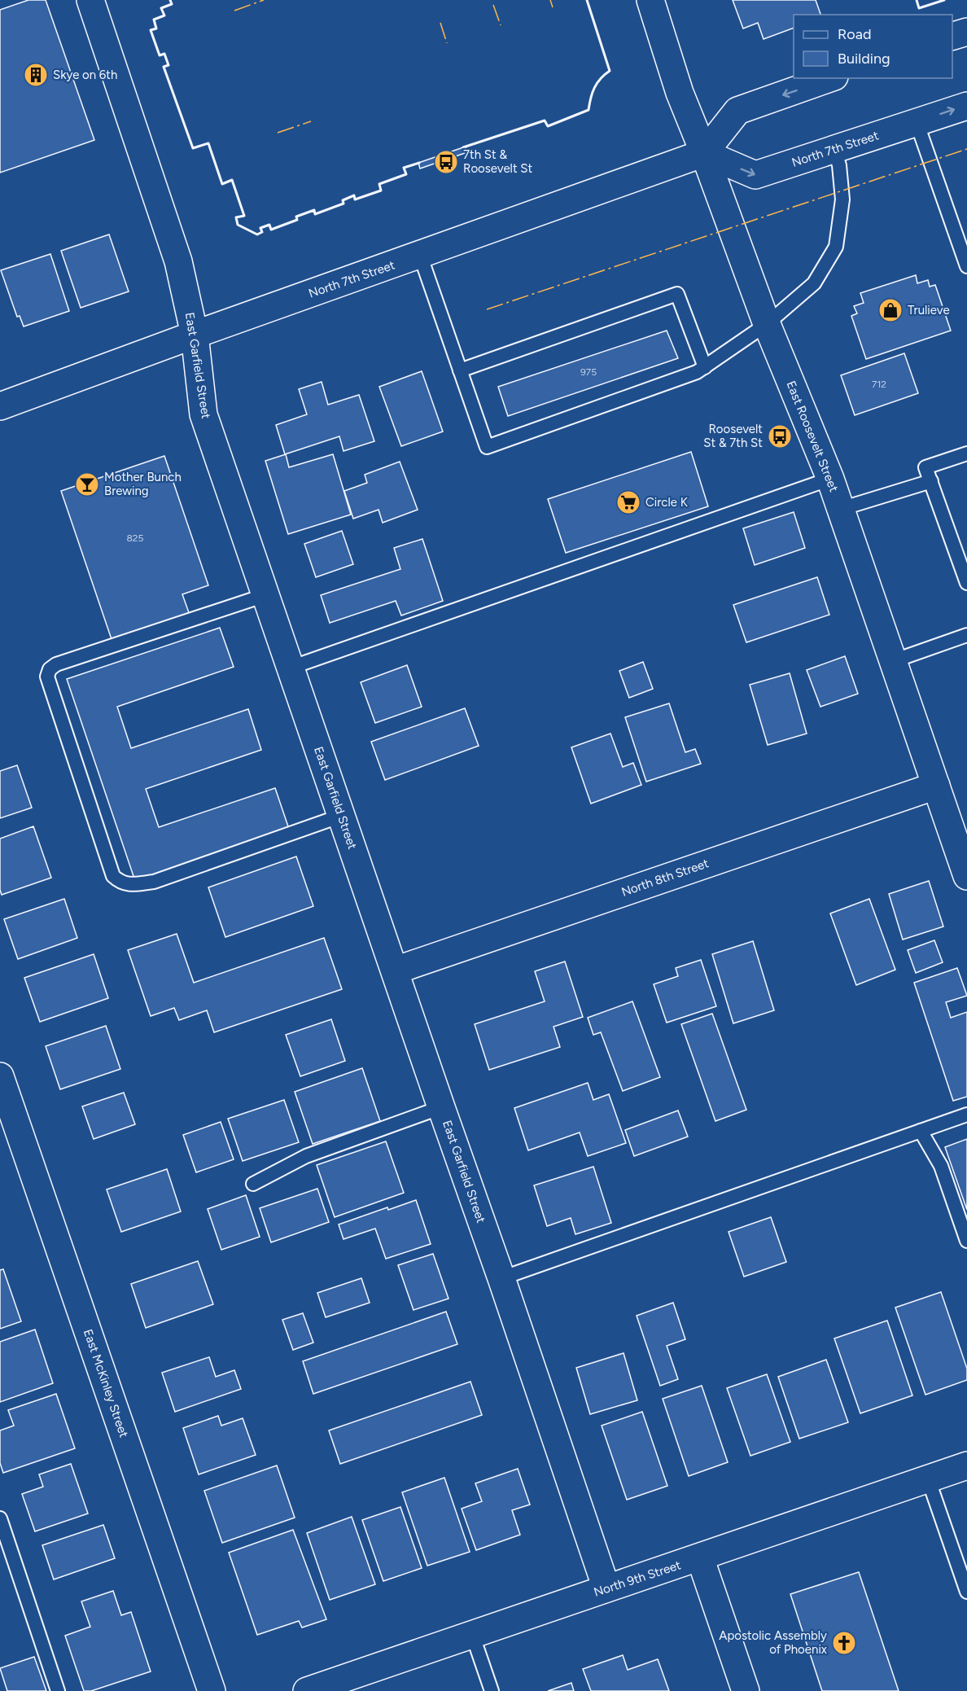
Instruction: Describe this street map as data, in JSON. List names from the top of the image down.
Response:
{
  "streets": {
    "street": [
      "North 7th Street",
      "East Garfield Street",
      "East Roosevelt Street",
      "North 8th Street",
      "East McKinley Street",
      "North 9th Street"
    ]
  },
  "crossings": [
    ["North 7th Street", "East Garfield Street"],
    ["North 7th Street", "East Roosevelt Street"],
    ["East Garfield Street", "North 8th Street"],
    ["East Garfield Street", "North 9th Street"],
    ["East Roosevelt Street", "North 8th Street"]
  ],
  "places": {
    "building": ["Skye on 6th"],
    "bus stop": ["7th St & Roosevelt St", "Roosevelt St & 7th St"],
    "shop": ["Trulieve"],
    "bar": ["Mother Bunch Brewing"],
    "supermarket": ["Circle K"],
    "church": ["Apostolic Assembly of Phoenix"]
  },
  "house_numbers": ["975", "712", "825"],
  "legend": ["Road", "Building"]
}
